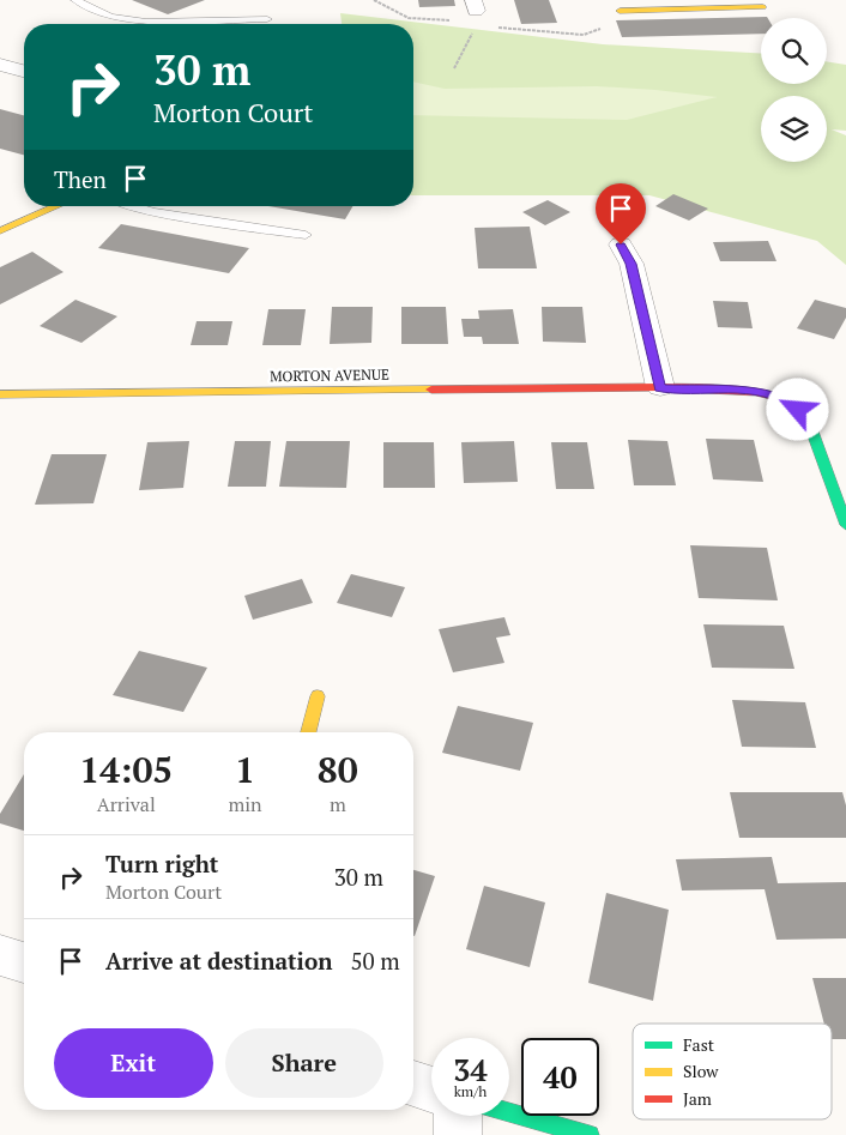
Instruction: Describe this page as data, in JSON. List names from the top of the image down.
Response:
{
  "streets": {
    "street": ["MORTON AVENUE"]
  },
  "legend": ["Fast", "Slow", "Jam"],
  "page": {
    "turn": ["30 m", "Morton Court"],
    "then": "Then",
    "eta": [
      "14:05",
      "Arrival",
      "1",
      "min",
      "80",
      "m"
    ],
    "list": [
      {
        "name": "Turn right",
        "note": "Morton Court",
        "value": "30 m"
      },
      {
        "name": "Arrive at destination",
        "value": "50 m"
      }
    ],
    "buttons": ["Exit", "Share"],
    "speed": "34 km/h",
    "limit": "40"
  }
}
